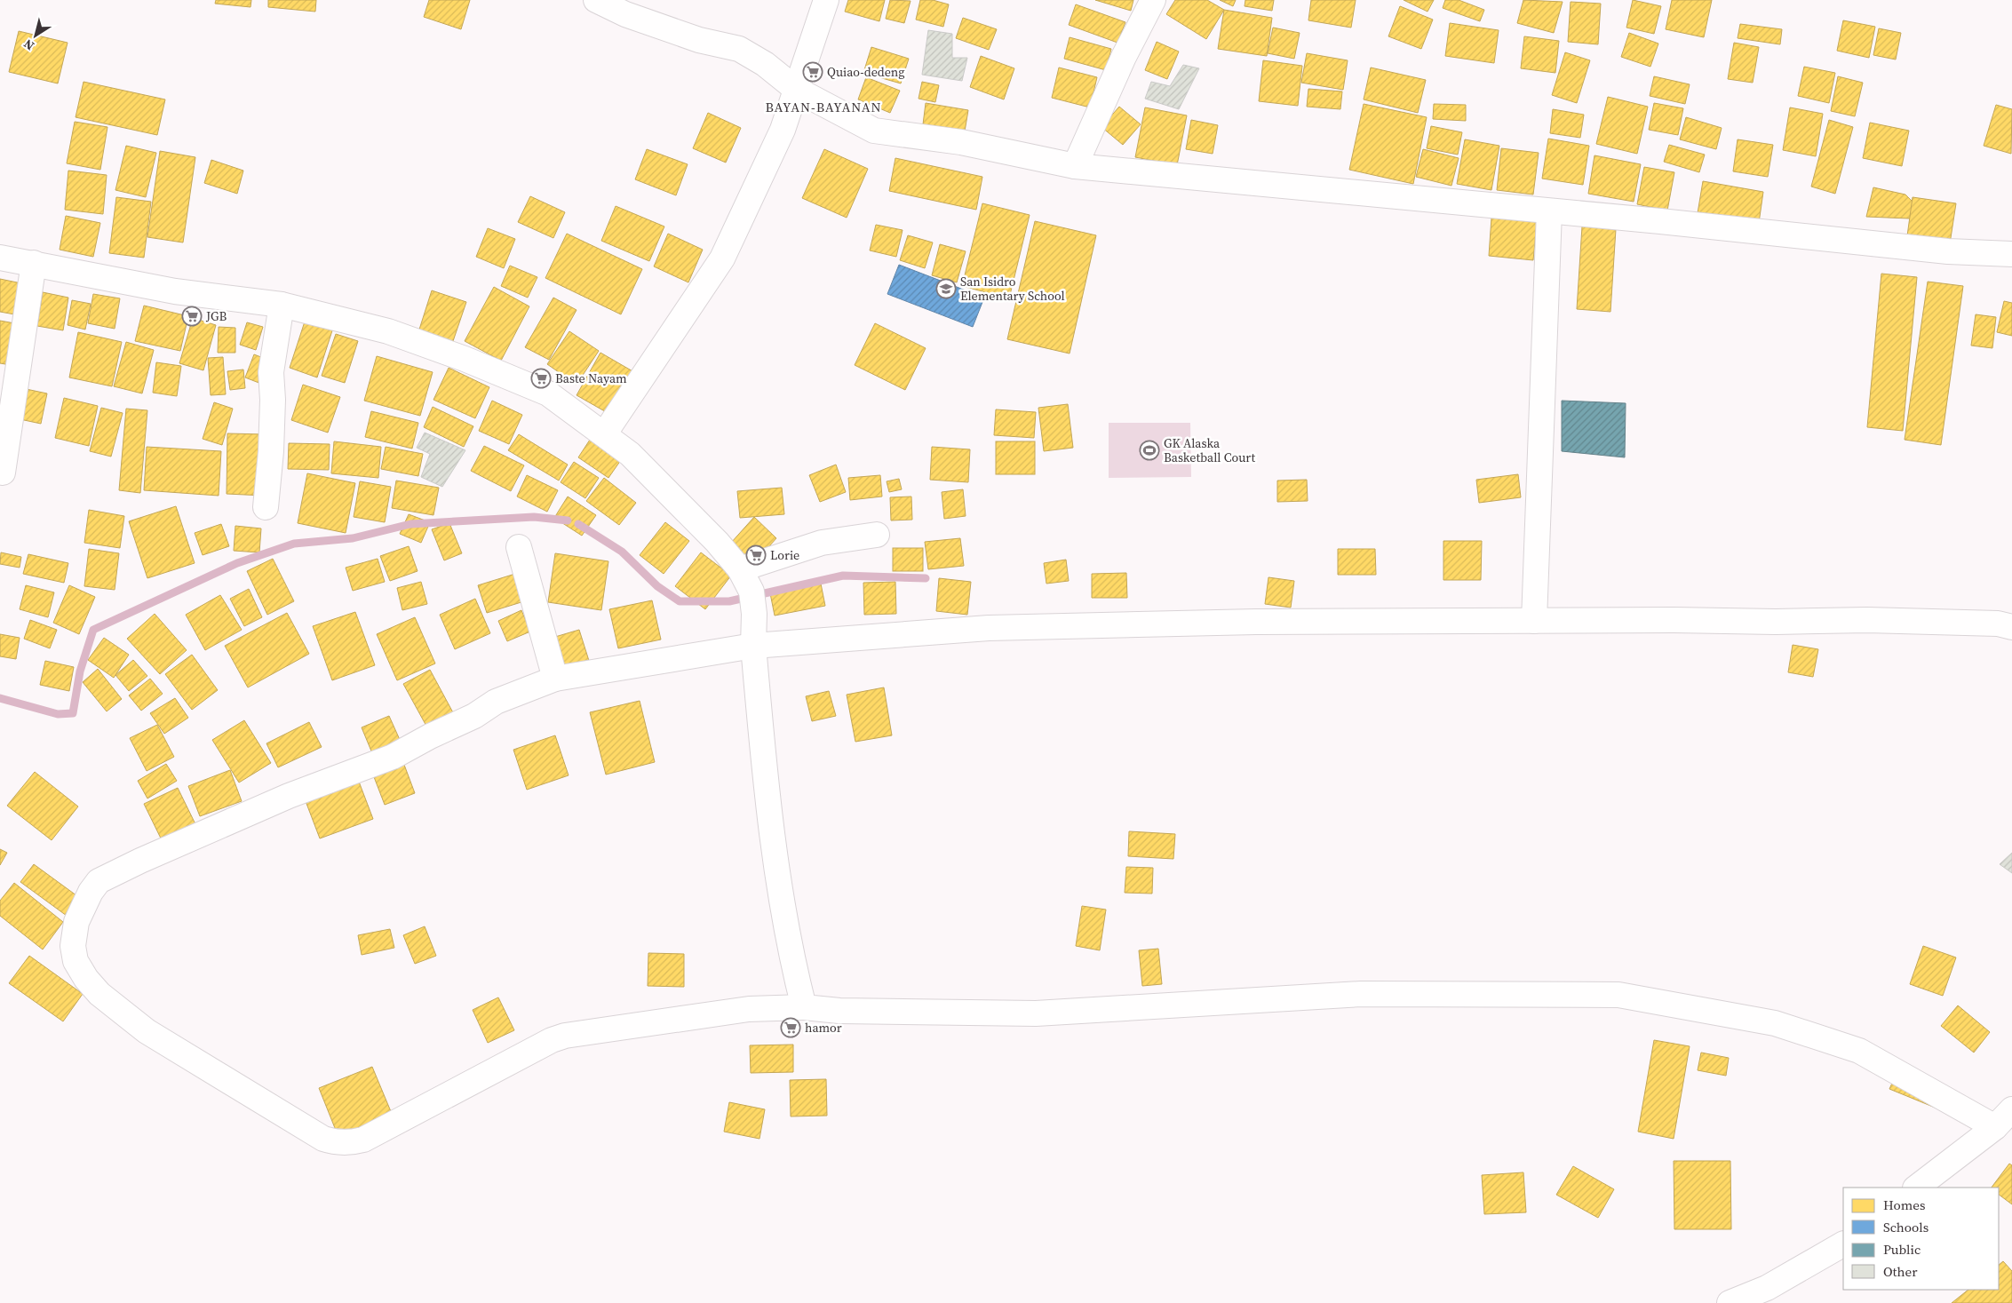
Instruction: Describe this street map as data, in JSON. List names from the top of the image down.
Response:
{
  "districts": ["BAYAN-BAYANAN"],
  "places": {
    "supermarket": [
      "Quiao-dedeng",
      "JGB",
      "Baste Nayam",
      "Lorie",
      "hamor"
    ],
    "school or university": ["San Isidro Elementary School"],
    "sports": ["GK Alaska Basketball Court"]
  },
  "legend": [
    "Homes",
    "Schools",
    "Public",
    "Other"
  ],
  "north": "bottom left"
}
